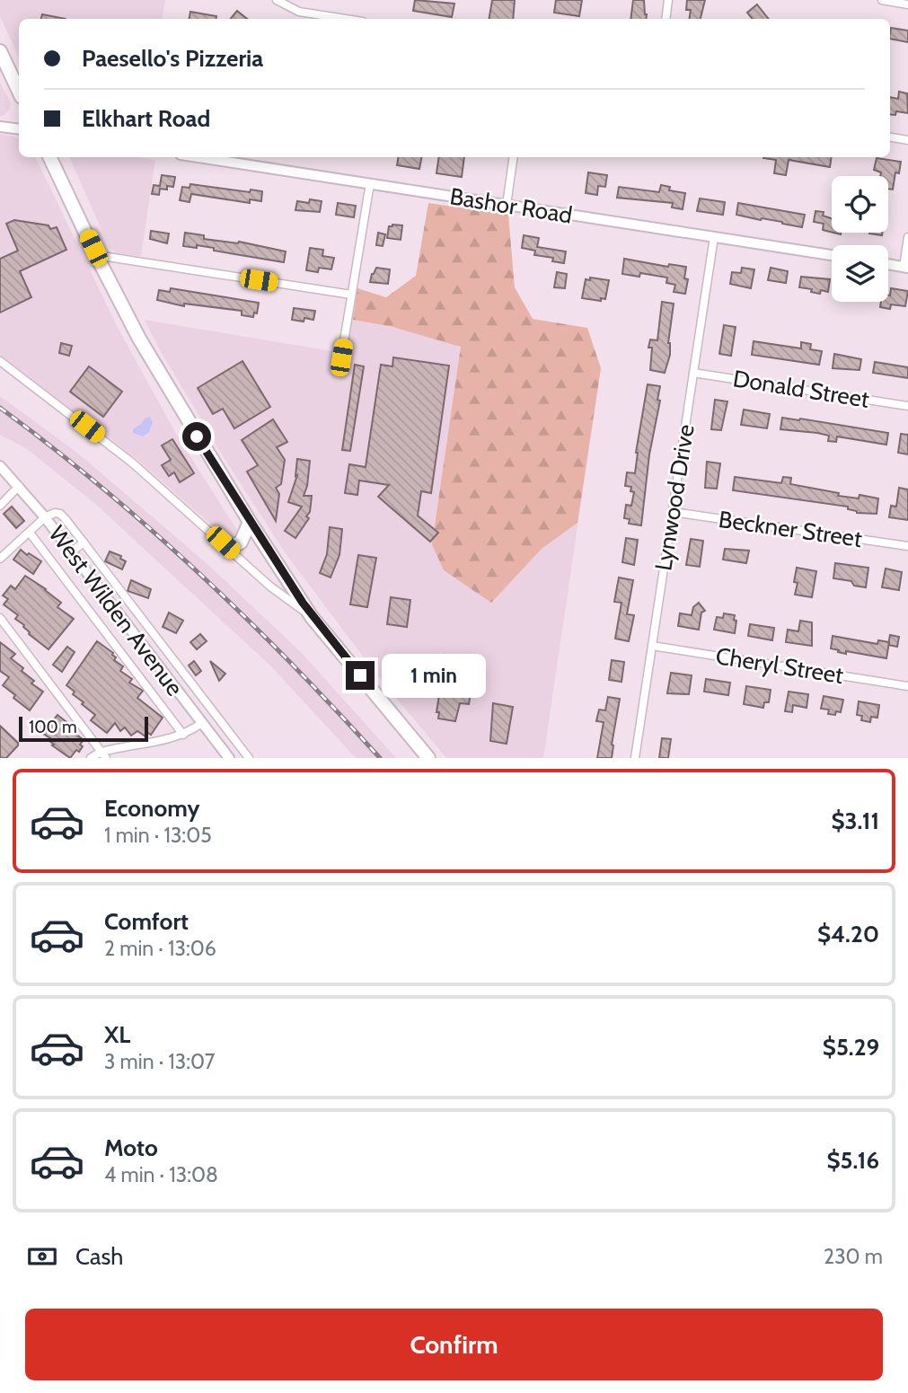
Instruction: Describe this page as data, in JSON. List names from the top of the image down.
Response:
{
  "streets": {
    "street": [
      "Bashor Road",
      "Donald Street",
      "Lynwood Drive",
      "Beckner Street",
      "West Wilden Avenue",
      "Cheryl Street"
    ]
  },
  "crossings": [
    ["Bashor Road", "Lynwood Drive"],
    ["Donald Street", "Lynwood Drive"],
    ["Lynwood Drive", "Beckner Street"],
    ["Lynwood Drive", "Cheryl Street"]
  ],
  "scale_bar": "100 m",
  "page": {
    "banner": ["Paesello's Pizzeria", "Elkhart Road"],
    "bubble": "1 min",
    "scale": "100 m",
    "list": [
      {
        "name": "Economy",
        "note": "1 min · 13:05",
        "value": "$3.11"
      },
      {
        "name": "Comfort",
        "note": "2 min · 13:06",
        "value": "$4.20"
      },
      {
        "name": "XL",
        "note": "3 min · 13:07",
        "value": "$5.29"
      },
      {
        "name": "Moto",
        "note": "4 min · 13:08",
        "value": "$5.16"
      }
    ],
    "pay": ["Cash", "230 m"],
    "buttons": "Confirm"
  }
}
